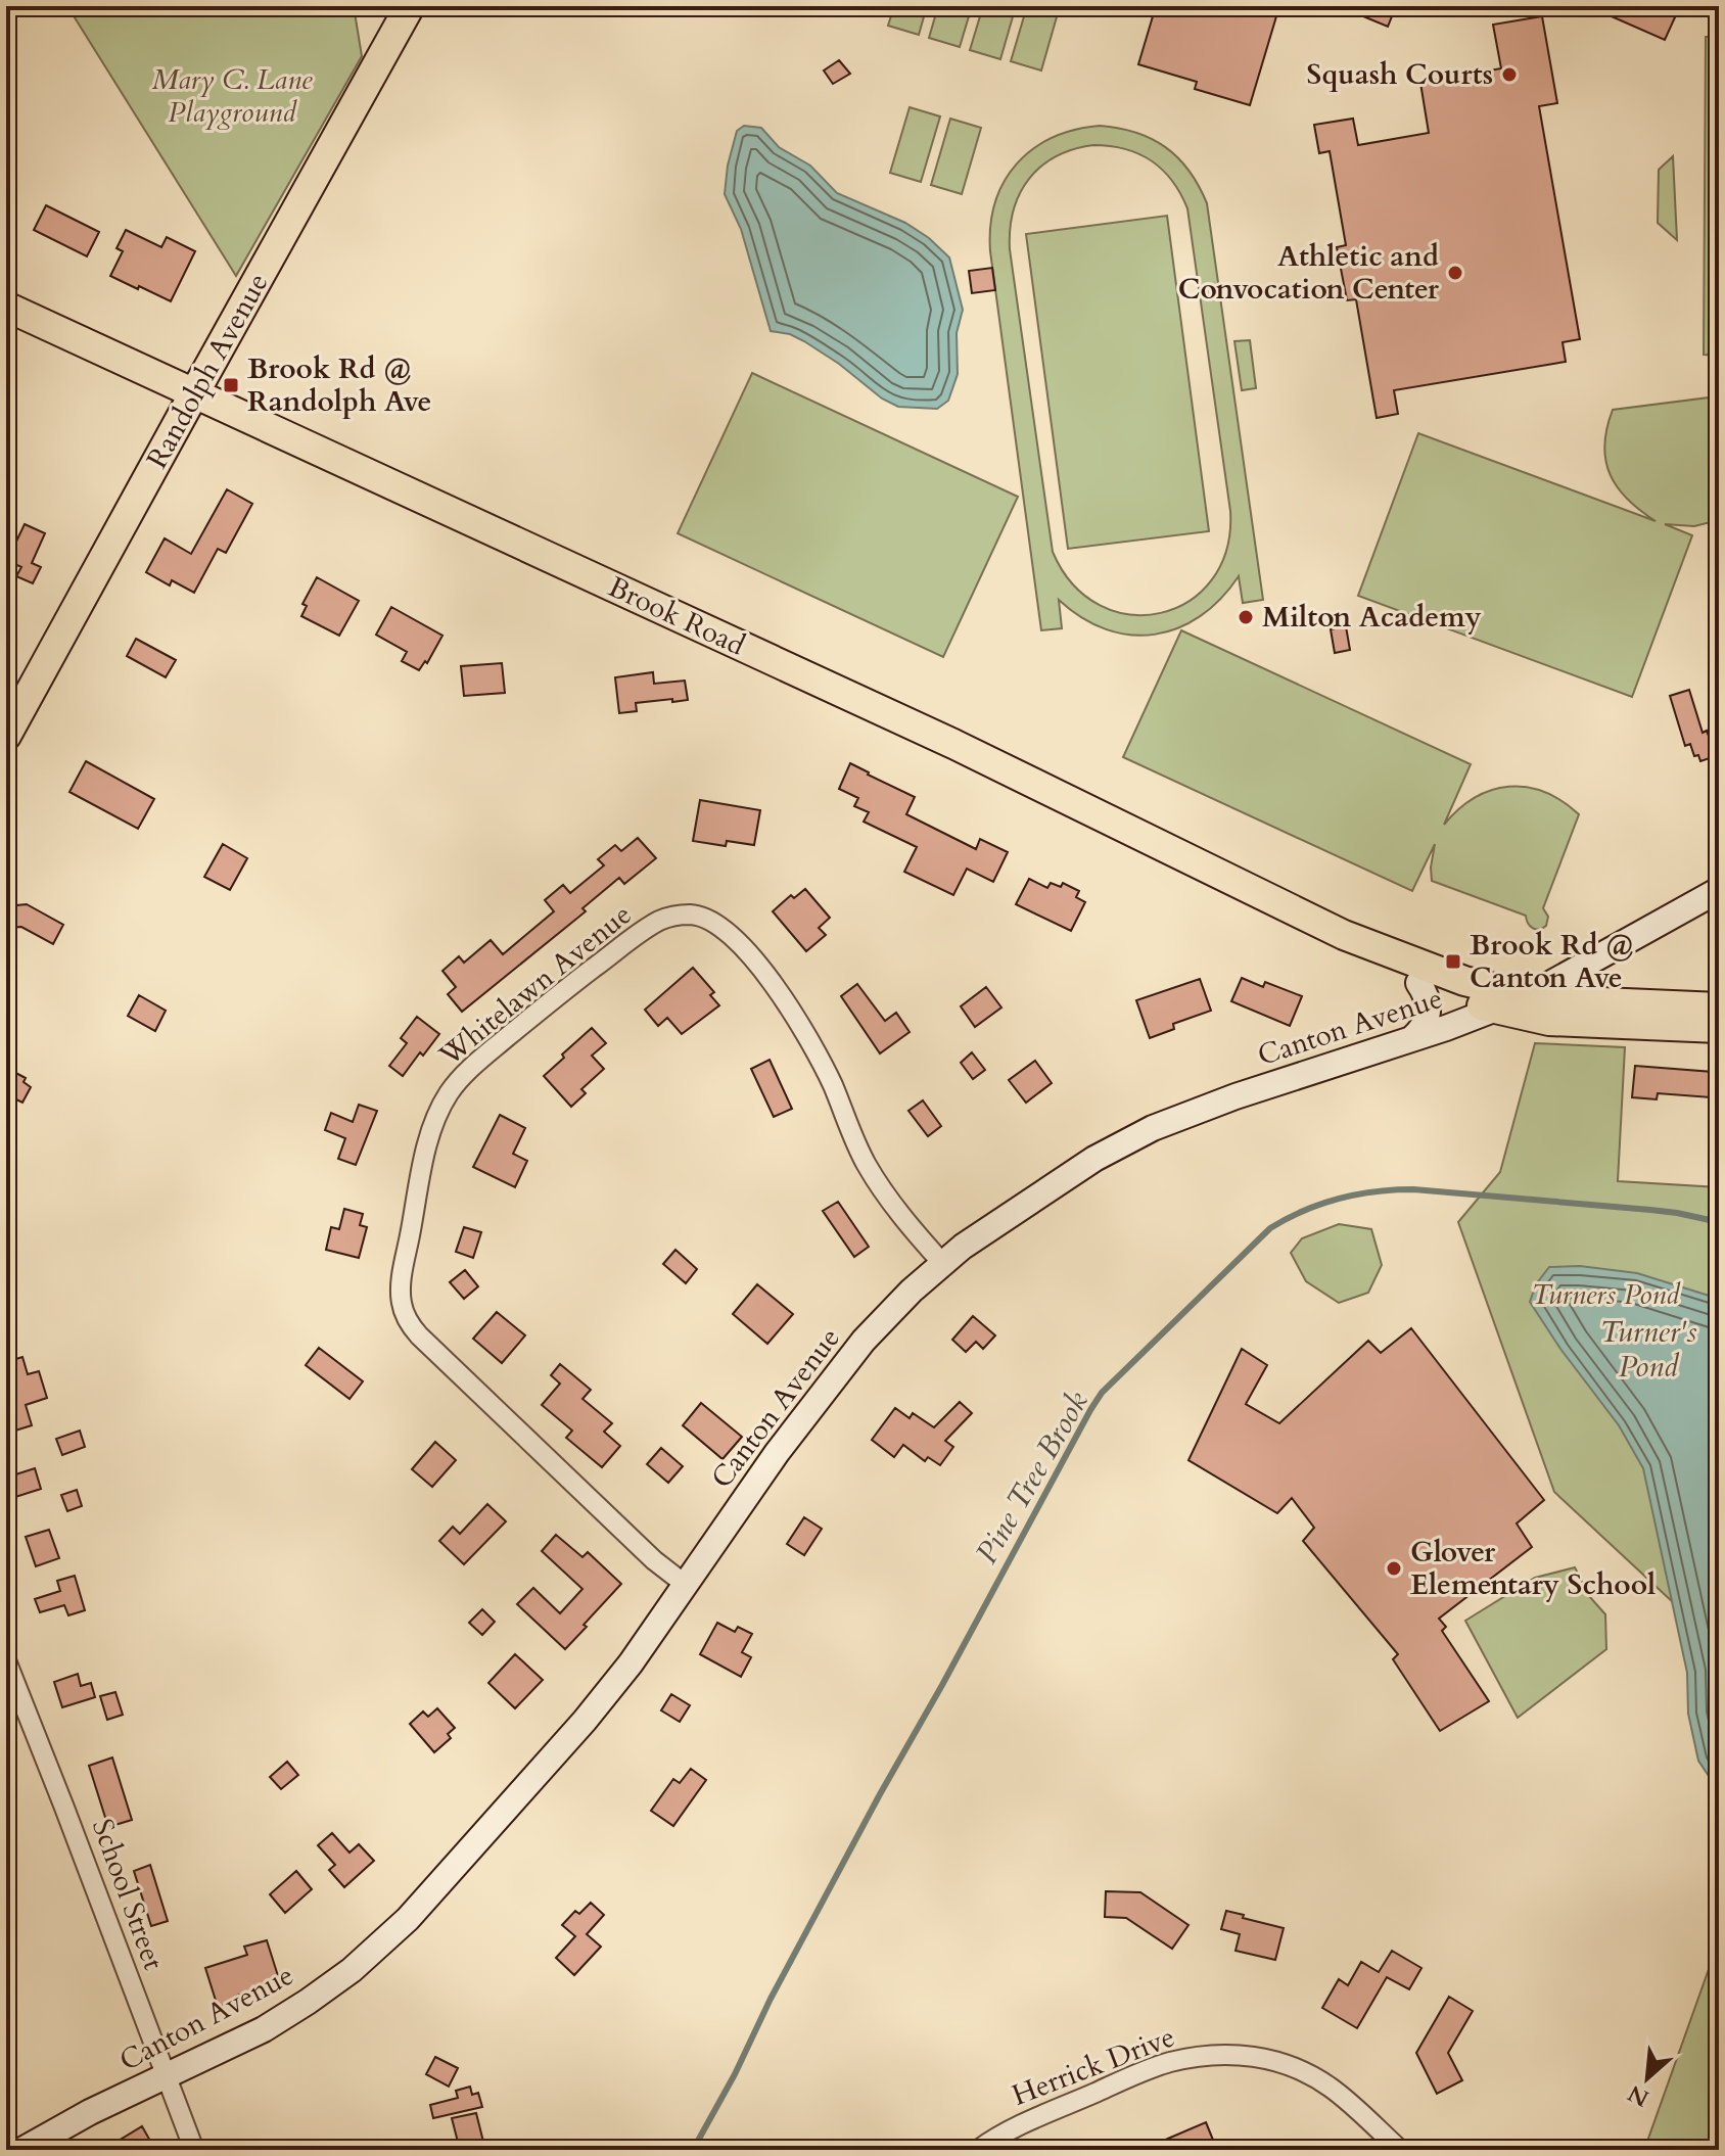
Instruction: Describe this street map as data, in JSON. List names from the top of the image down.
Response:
{
  "streets": {
    "main road": ["Randolph Avenue", "Brook Road"],
    "street": [
      "Whitelawn Avenue",
      "Canton Avenue",
      "School Street",
      "Herrick Drive"
    ]
  },
  "crossings": [
    ["Randolph Avenue", "Brook Road"],
    ["Brook Road", "Canton Avenue"],
    ["Whitelawn Avenue", "Canton Avenue"],
    ["Canton Avenue", "School Street"]
  ],
  "water": ["Turner's Pond", "Pine Tree Brook"],
  "parks": ["Mary C. Lane Playground", "Turners Pond"],
  "places": {
    "other": [
      "Squash Courts",
      "Athletic and Convocation Center",
      "Milton Academy",
      "Glover Elementary School"
    ],
    "transit": ["Brook Rd @ Randolph Ave", "Brook Rd @ Canton Ave"]
  },
  "north": "bottom left"
}
